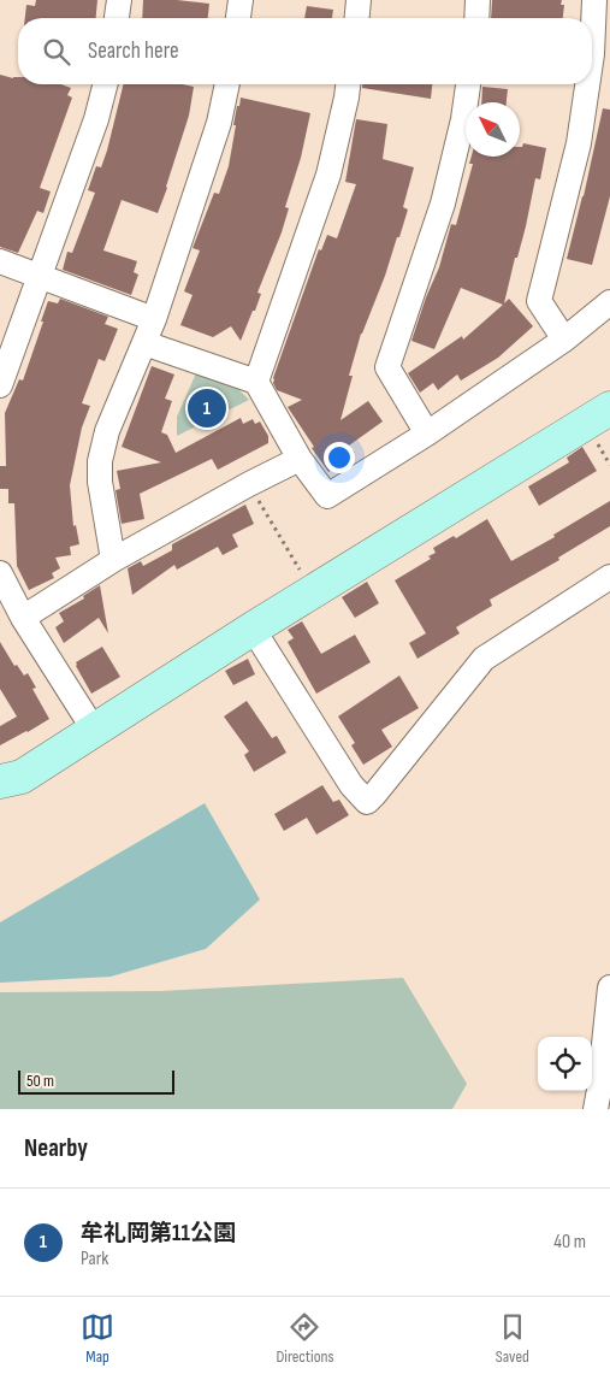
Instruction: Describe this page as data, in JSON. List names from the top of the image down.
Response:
{
  "scale_bar": "50 m",
  "north": "top left",
  "page": {
    "search": "Search here",
    "pins": "1",
    "scale": "50 m",
    "heading": "Nearby",
    "list": [
      {
        "mark": "1",
        "name": "牟礼岡第11公園",
        "note": "Park",
        "value": "40 m"
      }
    ],
    "nav": ["Map", "Directions", "Saved"]
  }
}
